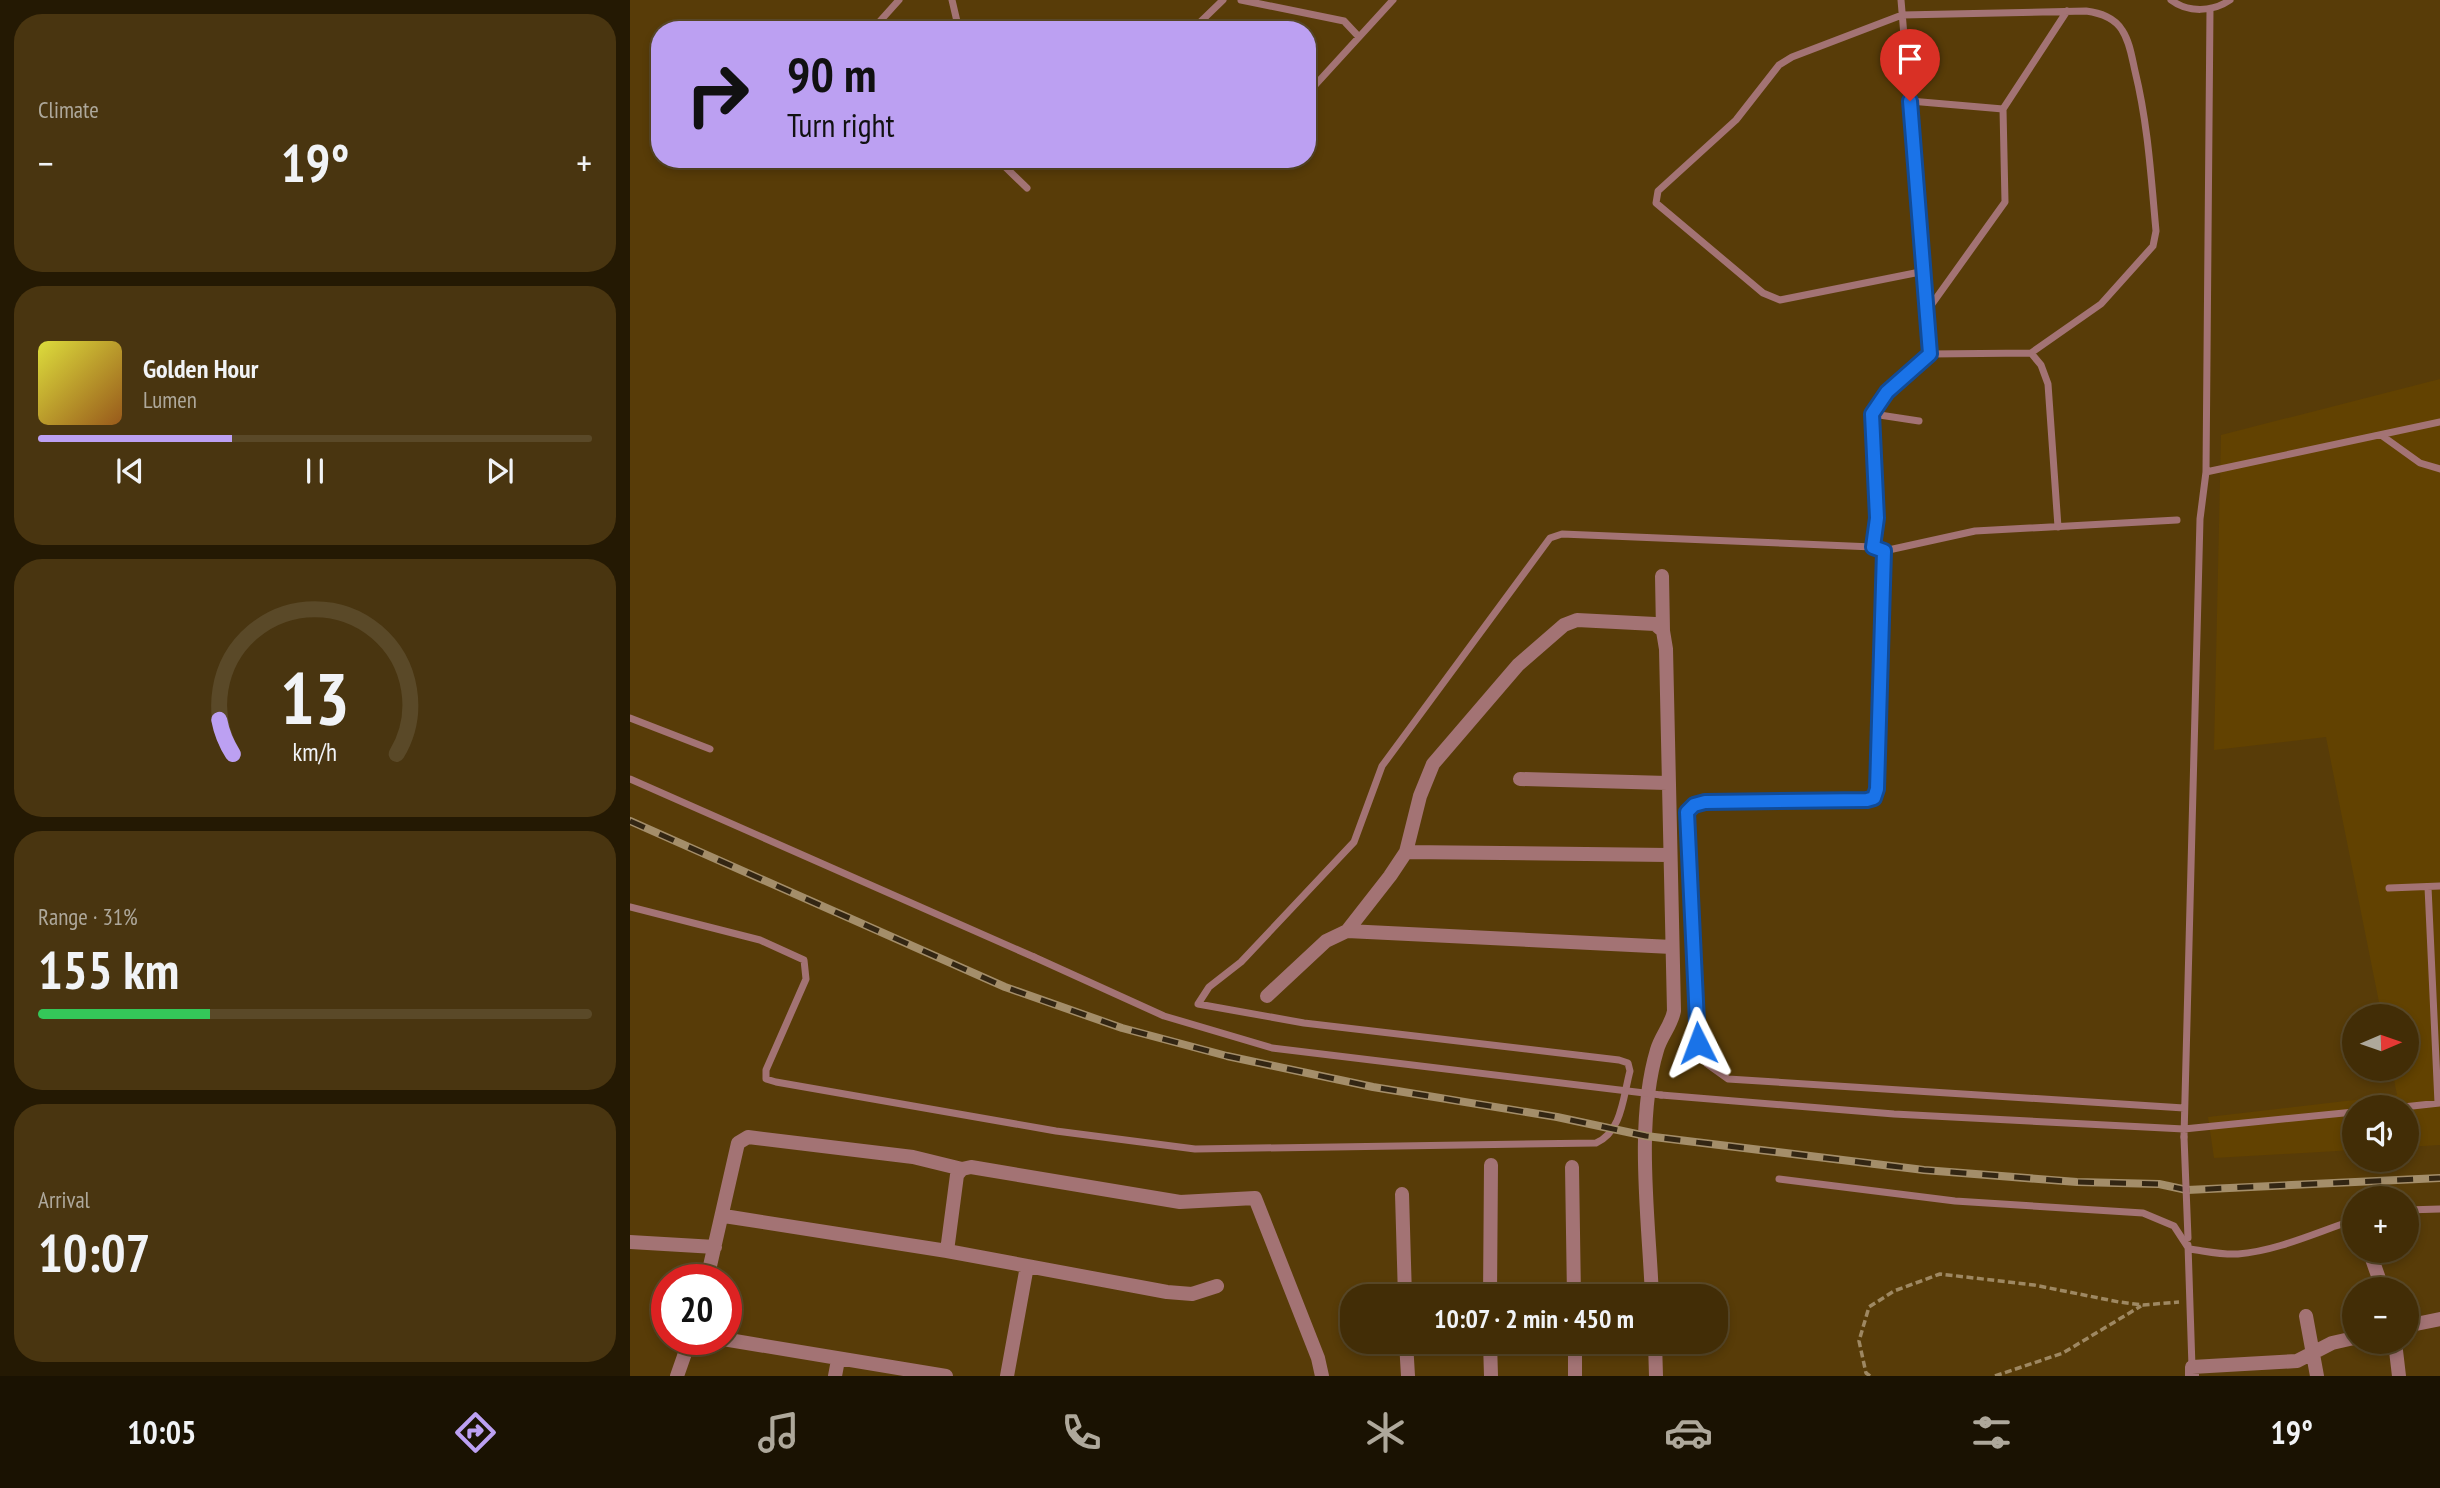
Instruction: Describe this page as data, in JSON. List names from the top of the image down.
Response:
{
  "north": "right",
  "page": {
    "tile": [
      "Climate",
      ["Range · 31%", "155 km"],
      ["Arrival", "10:07"]
    ],
    "turn": ["90 m", "Turn right"],
    "heat": ["−", "19°", "+"],
    "song": ["Golden Hour", "Lumen"],
    "map_buttons": ["+", "−"],
    "limit": "20",
    "trip": "10:07 · 2 min · 450 m",
    "tabs": ["10:05", "19°"],
    "gauge": ["13", "km/h"]
  }
}
